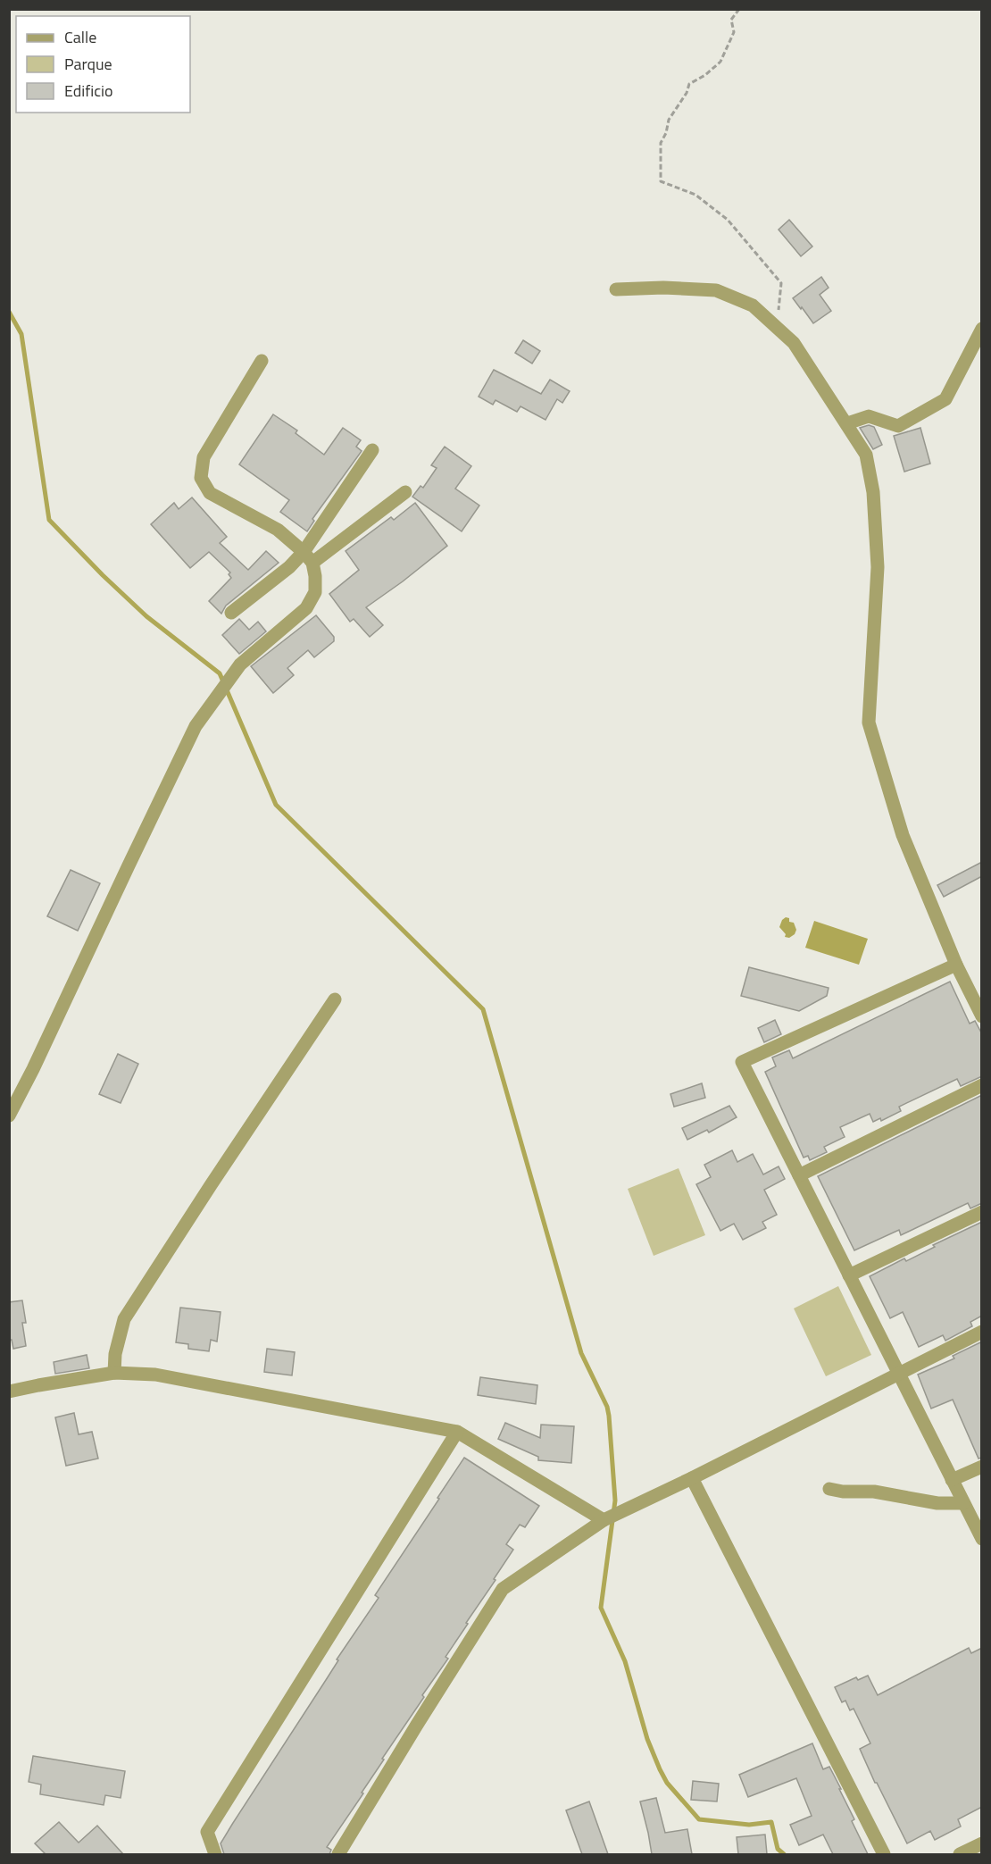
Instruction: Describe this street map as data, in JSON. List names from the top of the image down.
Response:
{
  "legend": ["Calle", "Parque", "Edificio"]
}
